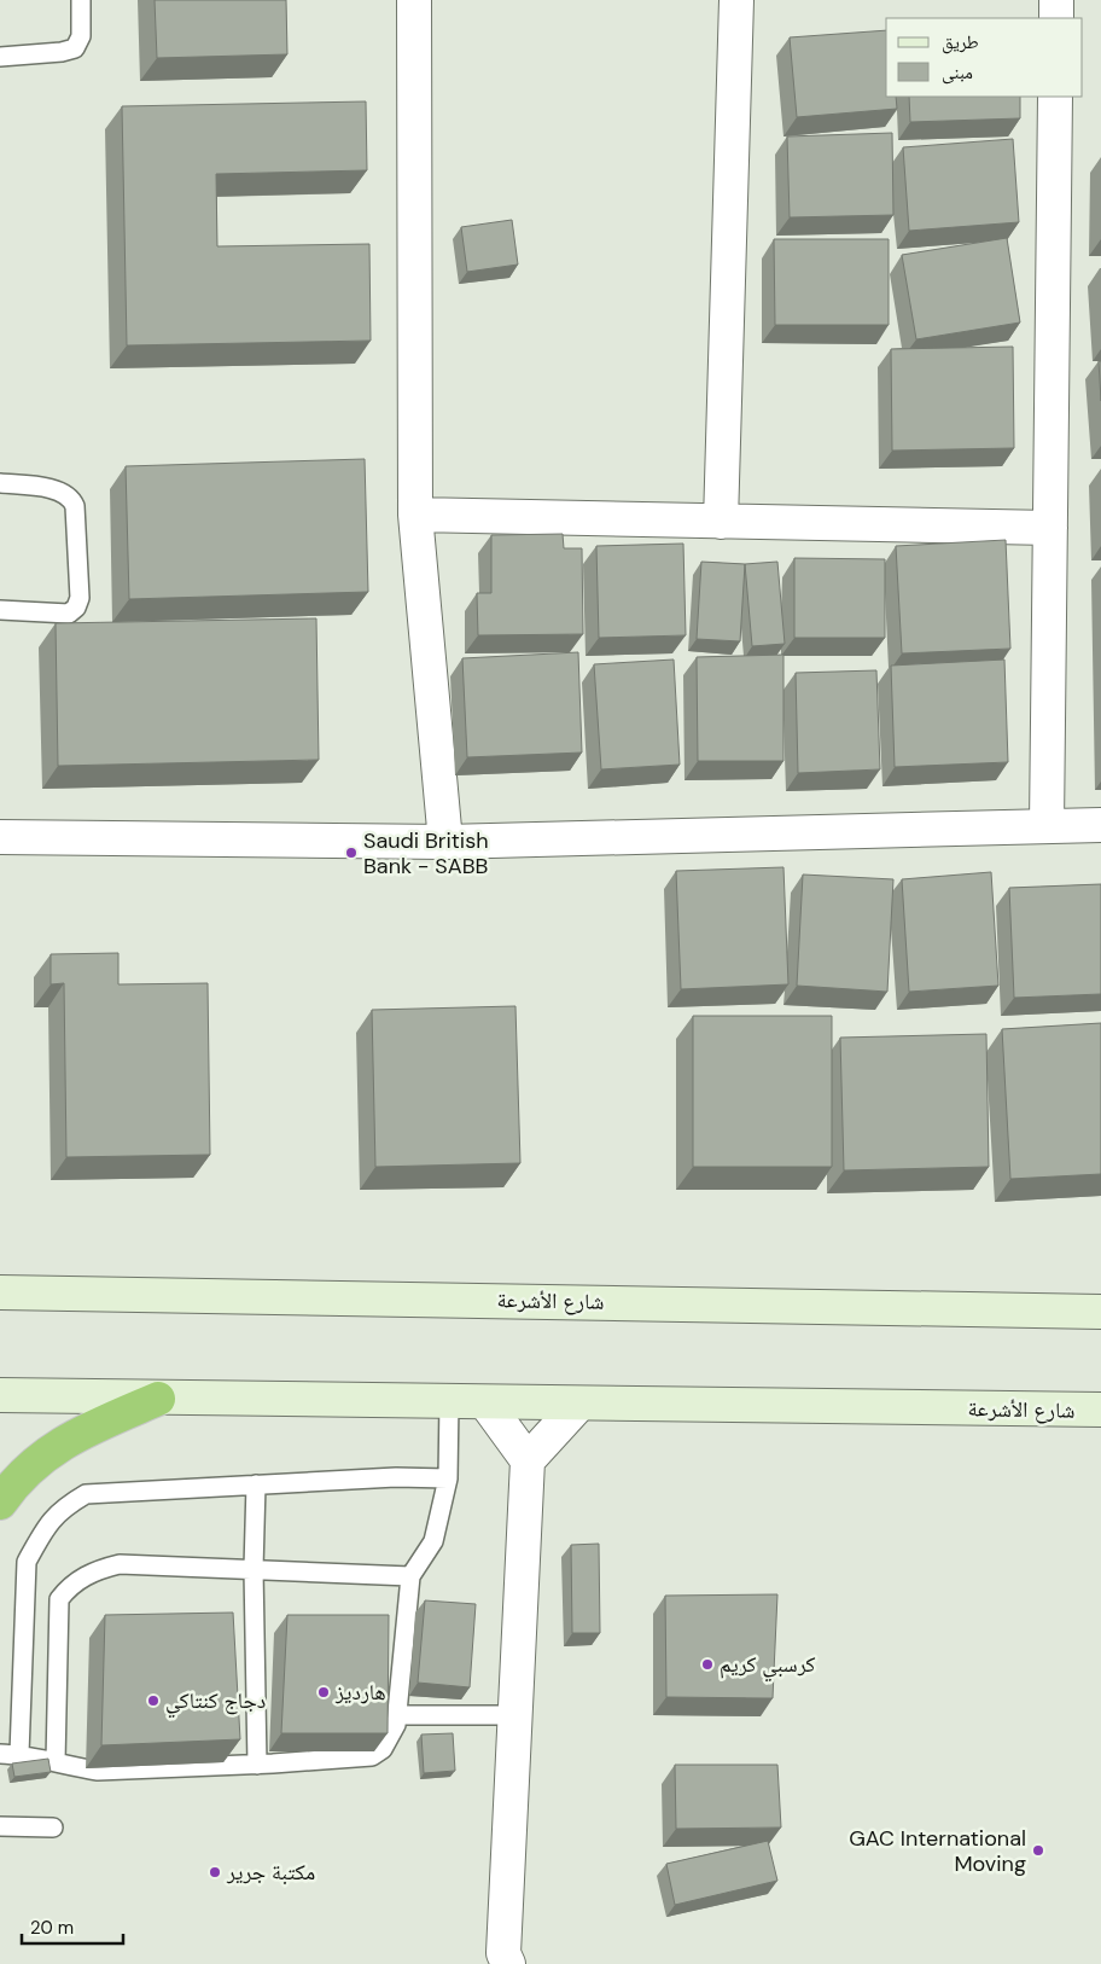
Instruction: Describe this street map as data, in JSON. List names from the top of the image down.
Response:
{
  "streets": {
    "street": ["شارع الأشرعة"]
  },
  "places": [
    "Saudi British Bank - SABB",
    "كرسبي كريم",
    "هارديز",
    "دجاج كنتاكي",
    "GAC International Moving",
    "مكتبة جرير"
  ],
  "legend": ["طريق", "مبنى"],
  "scale_bar": "20 m"
}
